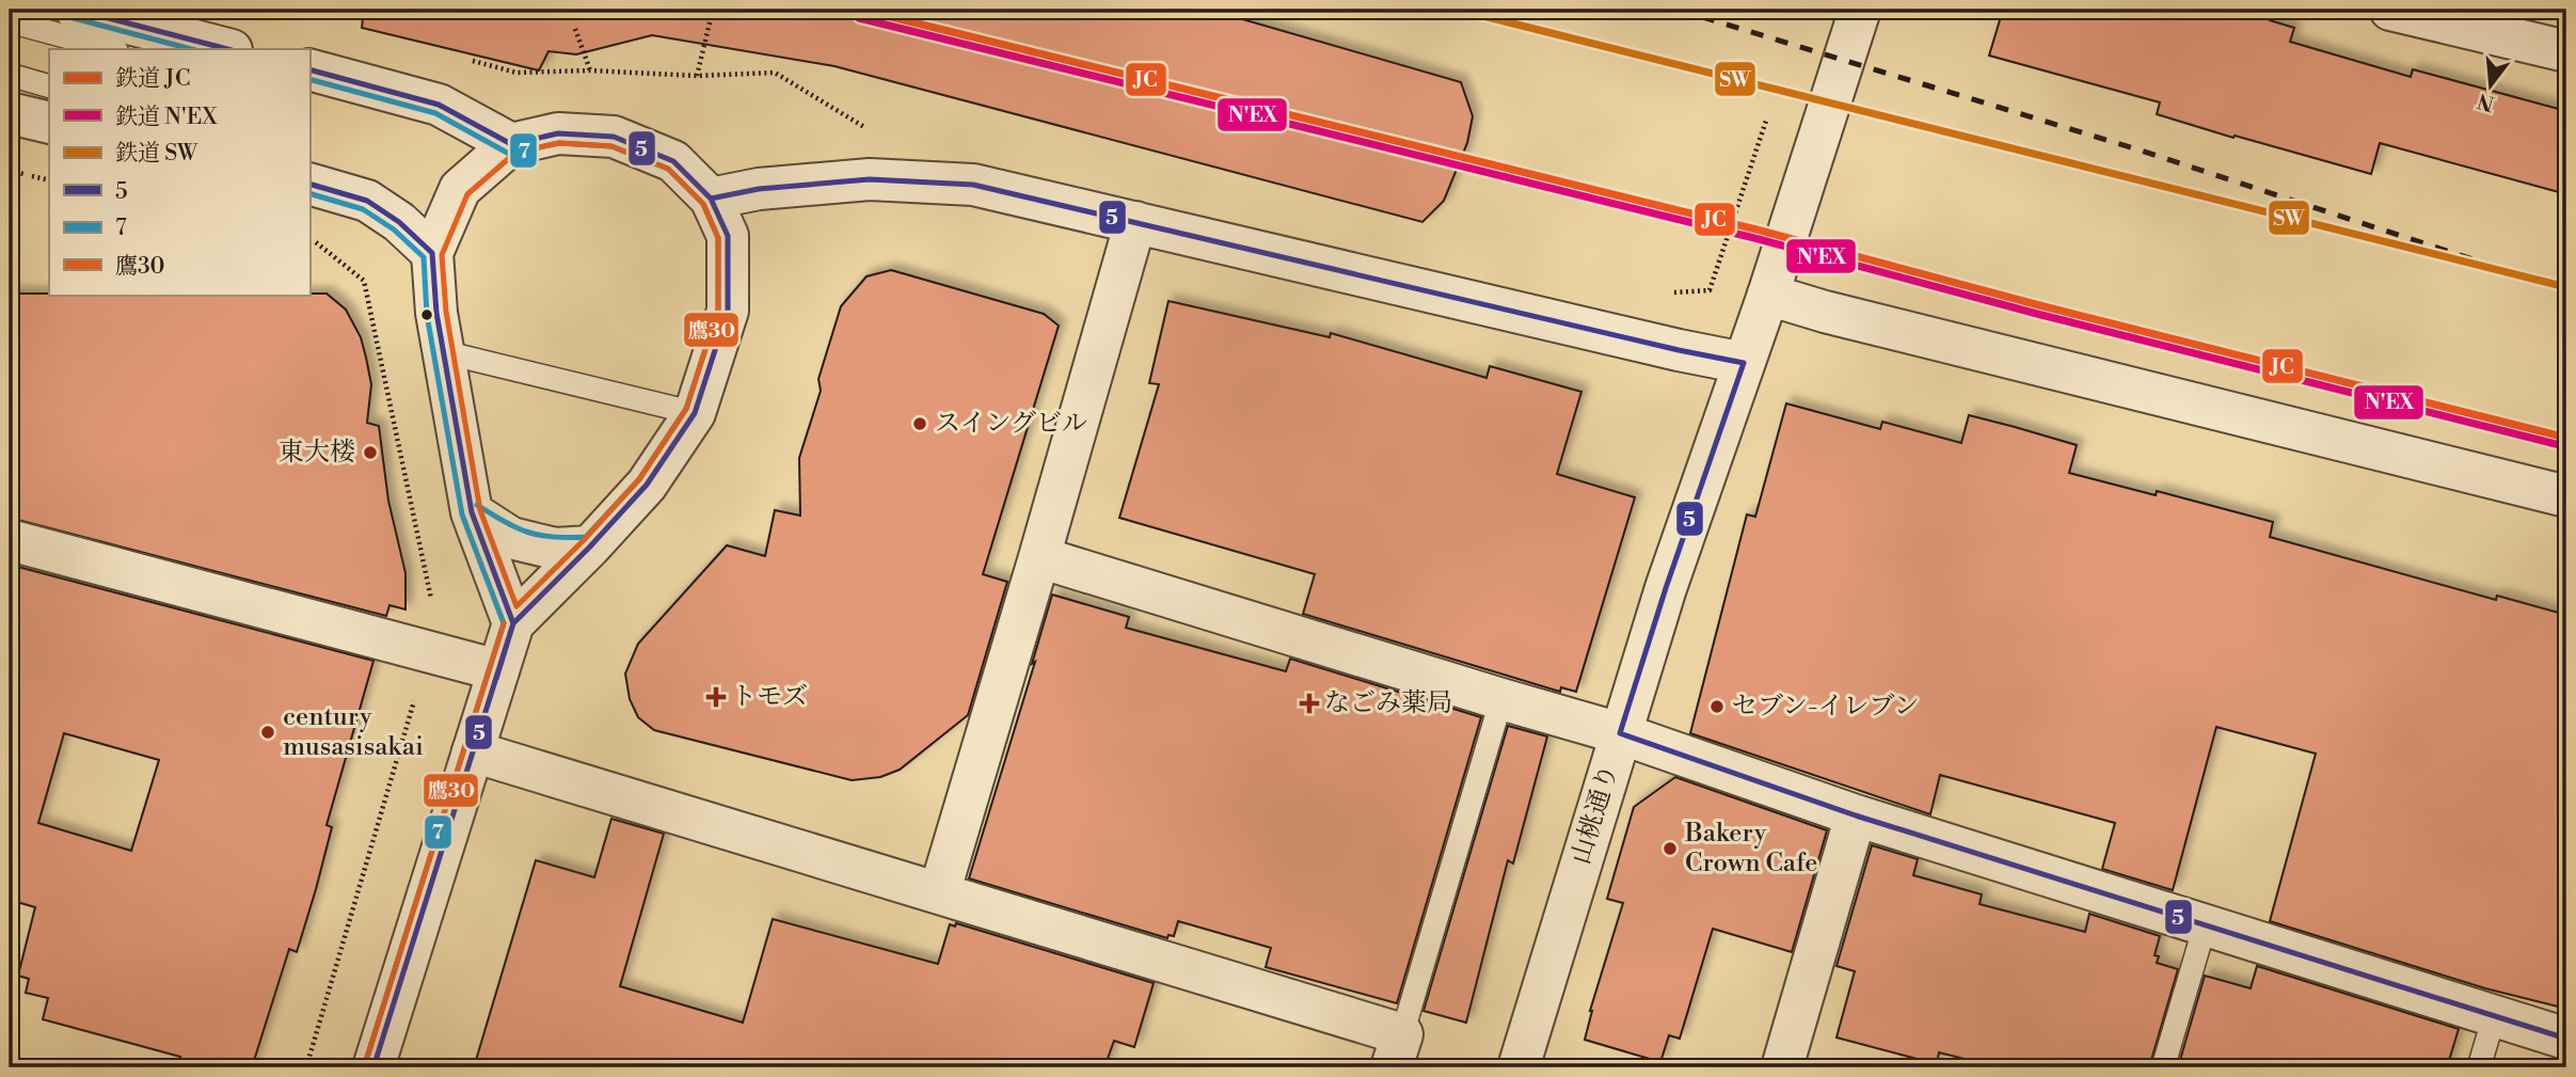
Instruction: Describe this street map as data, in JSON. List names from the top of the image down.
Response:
{
  "streets": {
    "street": ["山桃通り"]
  },
  "places": {
    "other": [
      "スイングビル",
      "東大楼",
      "セブン-イレブン",
      "century musasisakai",
      "Bakery Crown Cafe"
    ],
    "health": ["トモズ", "なごみ薬局"]
  },
  "lines": [
    "rail line JC",
    "rail line SW",
    "transit line 5",
    "rail line N'EX",
    "transit line 7",
    "transit line 鷹30"
  ],
  "legend": [
    "鉄道 JC",
    "鉄道 N'EX",
    "鉄道 SW",
    "5",
    "7",
    "鷹30"
  ],
  "north": "bottom"
}
